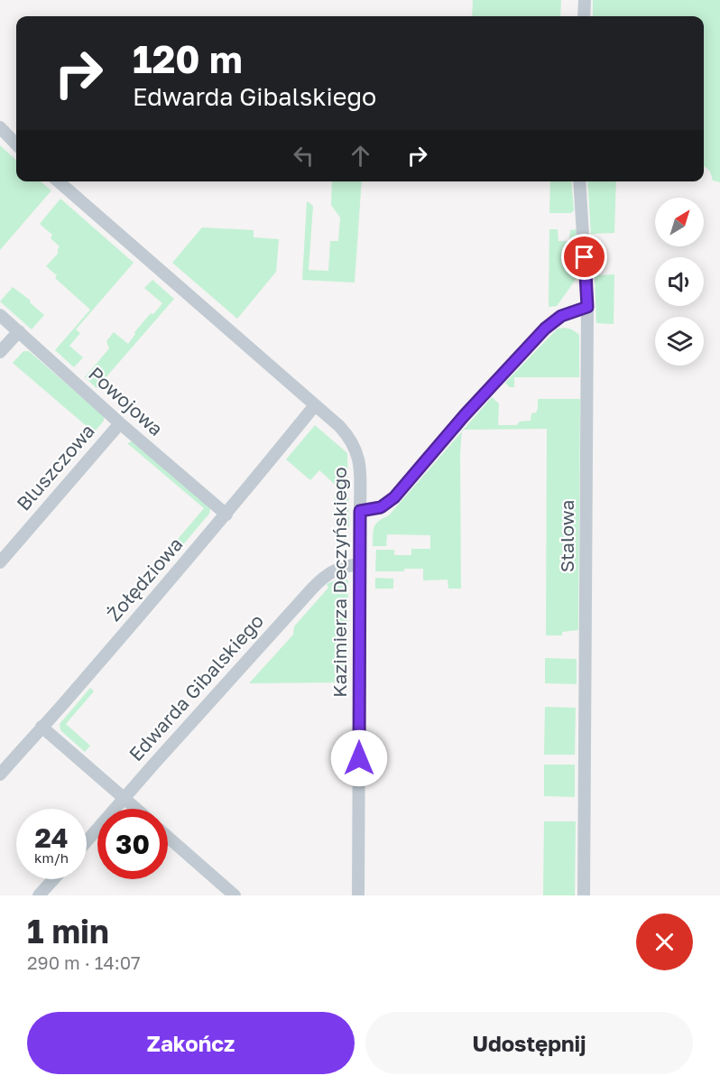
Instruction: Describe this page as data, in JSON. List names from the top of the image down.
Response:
{
  "streets": {
    "street": [
      "Powojowa",
      "Bluszczowa",
      "Stalowa",
      "Żołędziowa",
      "Kazimierza Deczyńskiego",
      "Edwarda Gibalskiego"
    ]
  },
  "crossings": [
    ["Powojowa", "Bluszczowa"],
    ["Powojowa", "Żołędziowa"],
    ["Żołędziowa", "Kazimierza Deczyńskiego"],
    ["Kazimierza Deczyńskiego", "Edwarda Gibalskiego"]
  ],
  "north": "top right",
  "page": {
    "turn": ["120 m", "Edwarda Gibalskiego"],
    "speed": "24 km/h",
    "limit": "30",
    "heading": ["1 min", "290 m · 14:07"],
    "buttons": ["Zakończ", "Udostępnij"]
  }
}
